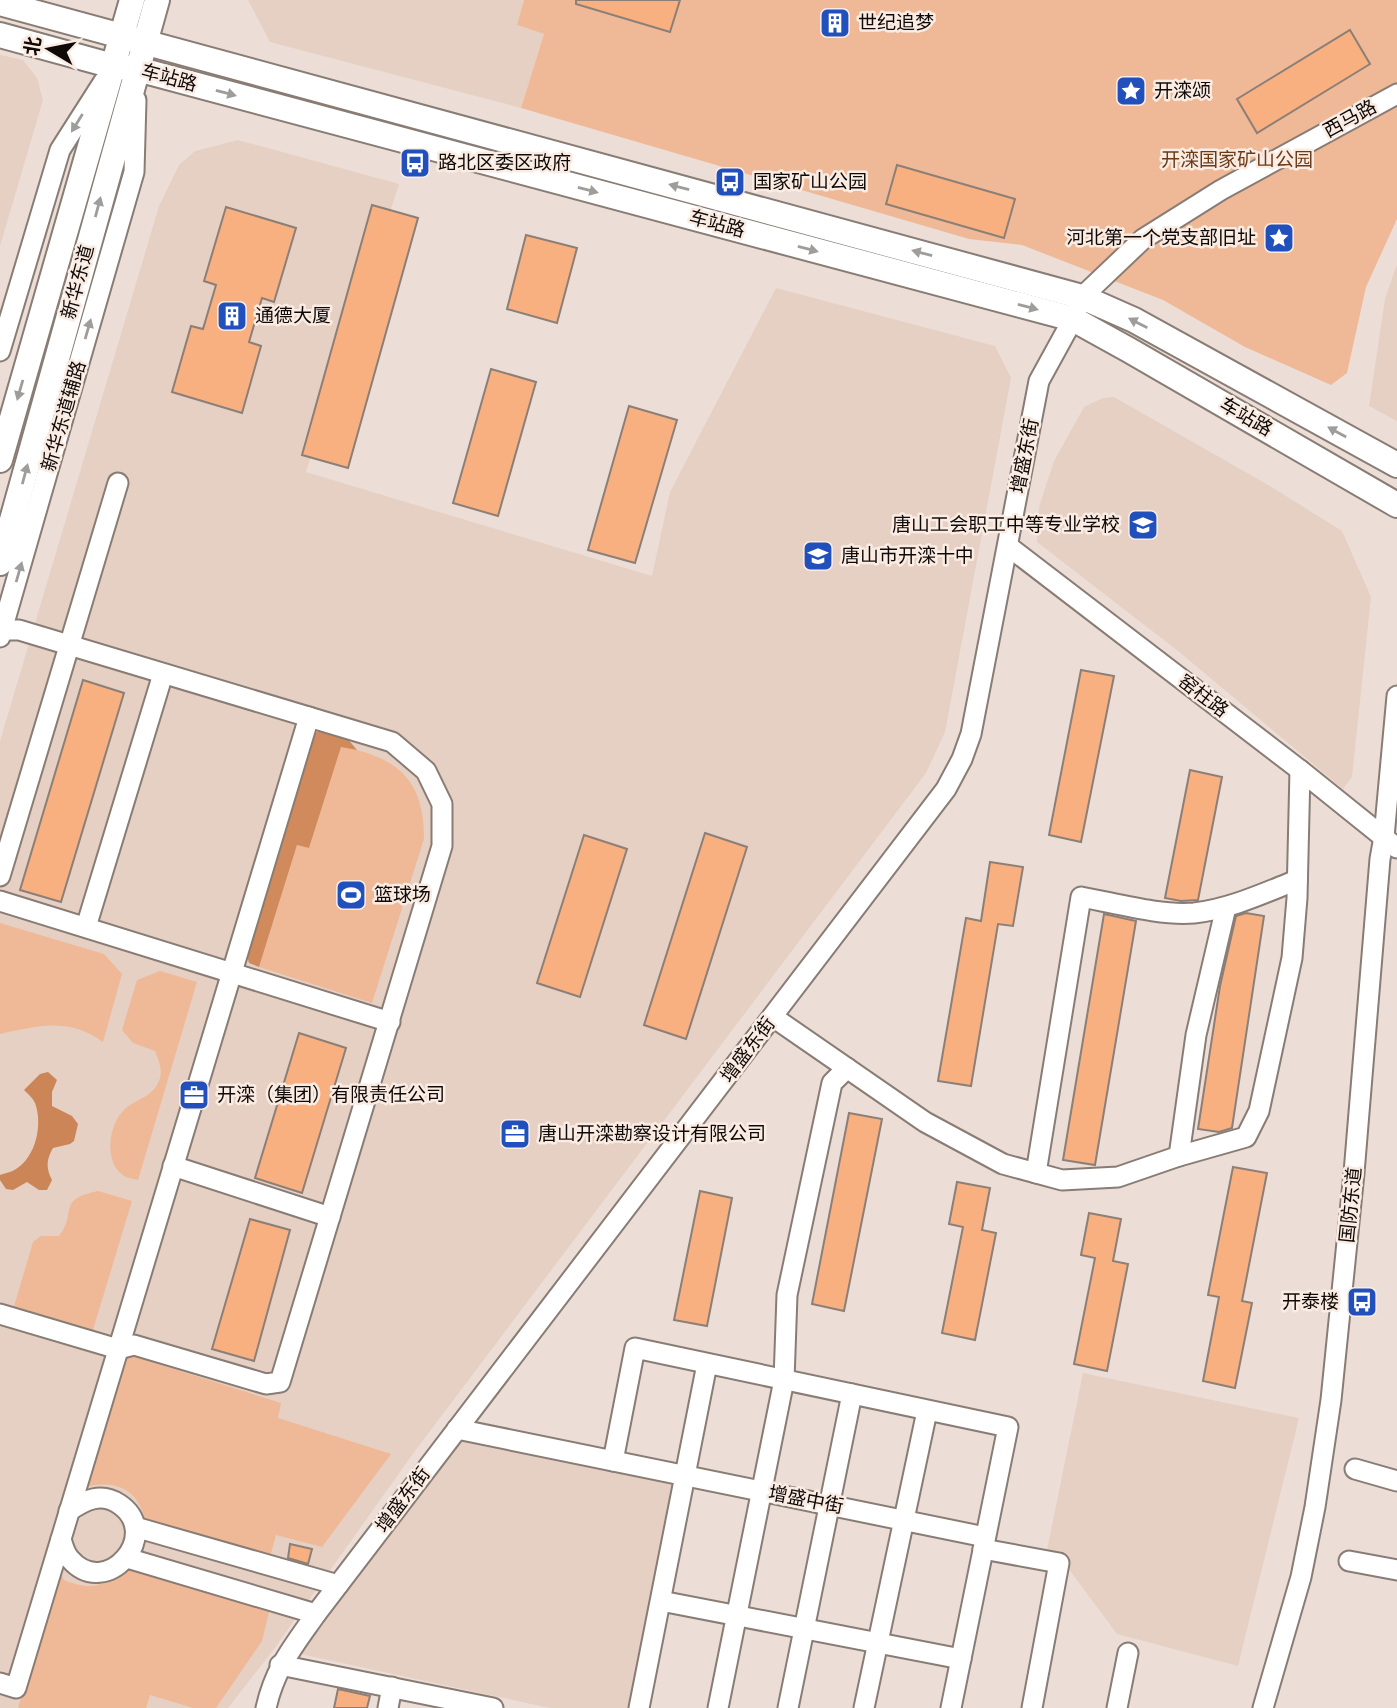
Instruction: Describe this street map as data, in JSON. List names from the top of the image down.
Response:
{
  "streets": {
    "main road": ["车站路", "新华东道"],
    "street": [
      "西马路",
      "新华东道辅路",
      "增盛东街",
      "窑柱路",
      "国防东道",
      "增盛中街"
    ]
  },
  "crossings": [
    ["车站路", "西马路"],
    ["车站路", "新华东道"],
    ["车站路", "新华东道辅路"],
    ["车站路", "增盛东街"],
    ["西马路", "增盛东街"],
    ["新华东道", "新华东道辅路"],
    ["增盛东街", "窑柱路"],
    ["增盛东街", "增盛中街"],
    ["窑柱路", "国防东道"]
  ],
  "parks": ["开滦国家矿山公园"],
  "places": {
    "building": ["世纪追梦", "通德大厦"],
    "place": ["开滦颂", "河北第一个党支部旧址"],
    "bus stop": ["路北区委区政府", "国家矿山公园", "开泰楼"],
    "school or university": ["唐山工会职工中等专业学校", "唐山市开滦十中"],
    "sports": ["篮球场"],
    "office": ["开滦（集团）有限责任公司", "唐山开滦勘察设计有限公司"]
  },
  "north": "left"
}
